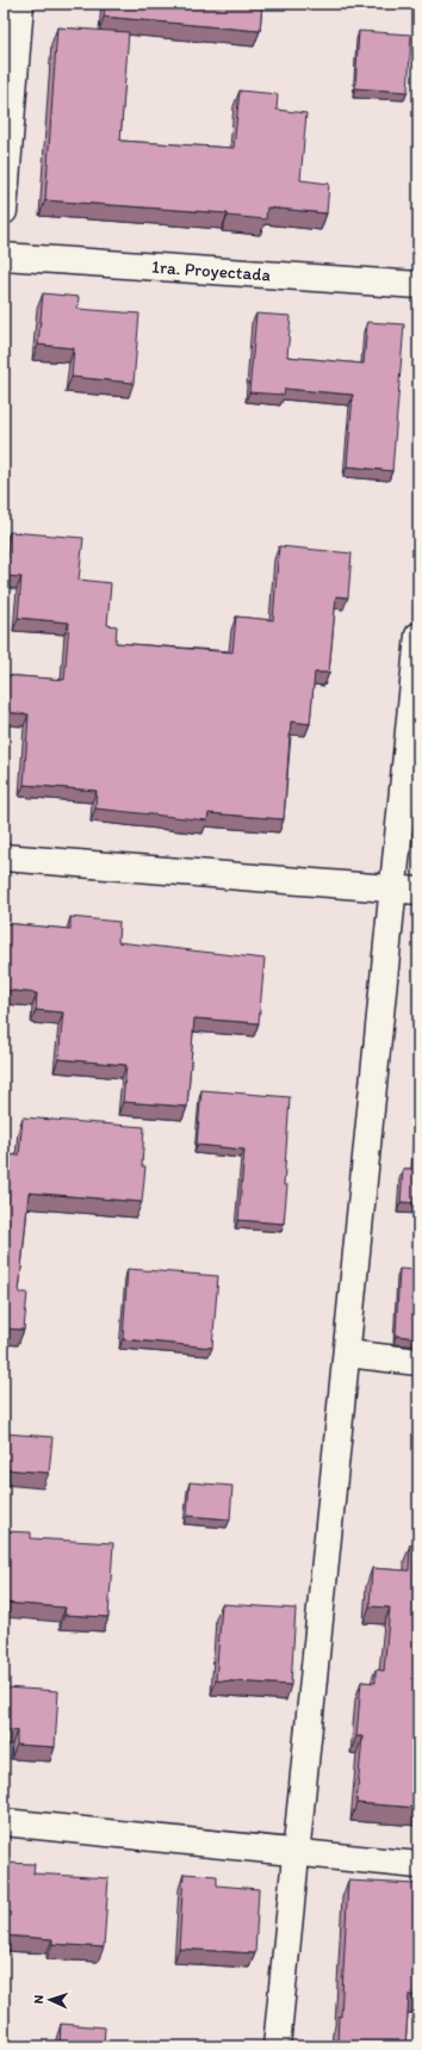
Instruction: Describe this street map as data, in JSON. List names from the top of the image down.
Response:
{
  "streets": {
    "street": ["1ra. Proyectada"]
  },
  "north": "left"
}
